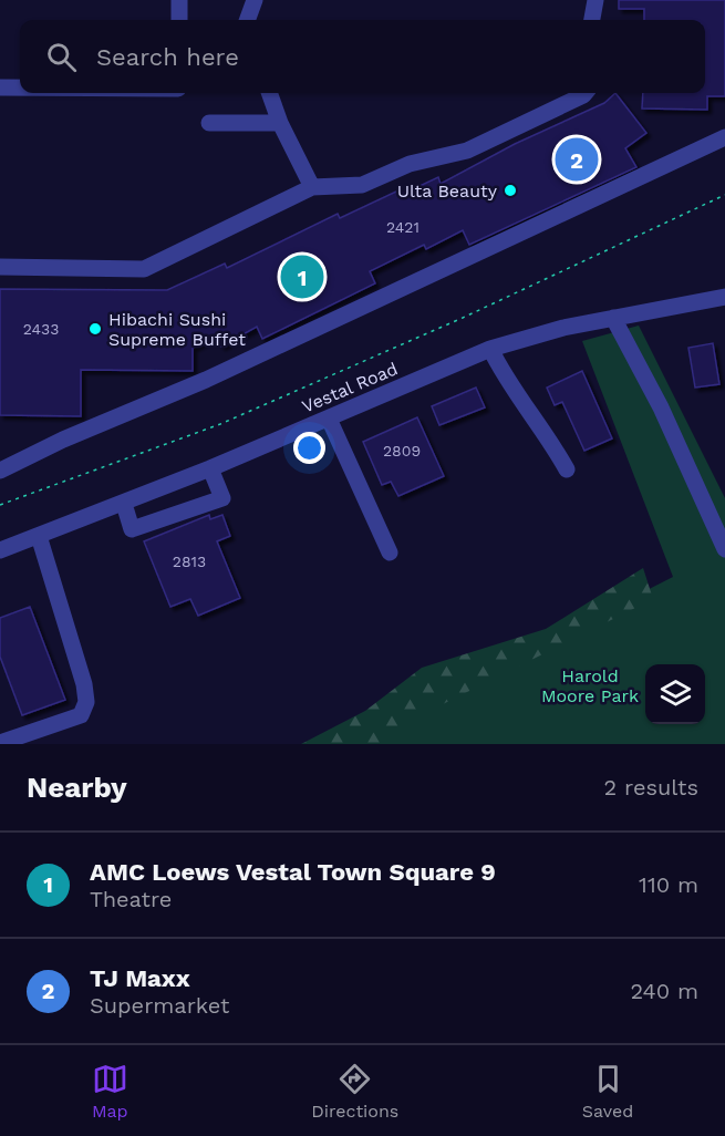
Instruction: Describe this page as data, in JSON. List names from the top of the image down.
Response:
{
  "streets": {
    "street": ["Vestal Road"]
  },
  "parks": ["Harold Moore Park"],
  "places": ["Ulta Beauty", "Hibachi Sushi Supreme Buffet"],
  "house_numbers": [
    "2421",
    "2433",
    "2809",
    "2813"
  ],
  "page": {
    "search": "Search here",
    "pins": ["2", "1"],
    "heading": ["Nearby", "2 results"],
    "list": [
      {
        "mark": "1",
        "name": "AMC Loews Vestal Town Square 9",
        "note": "Theatre",
        "value": "110 m"
      },
      {
        "mark": "2",
        "name": "TJ Maxx",
        "note": "Supermarket",
        "value": "240 m"
      }
    ],
    "nav": ["Map", "Directions", "Saved"]
  }
}
